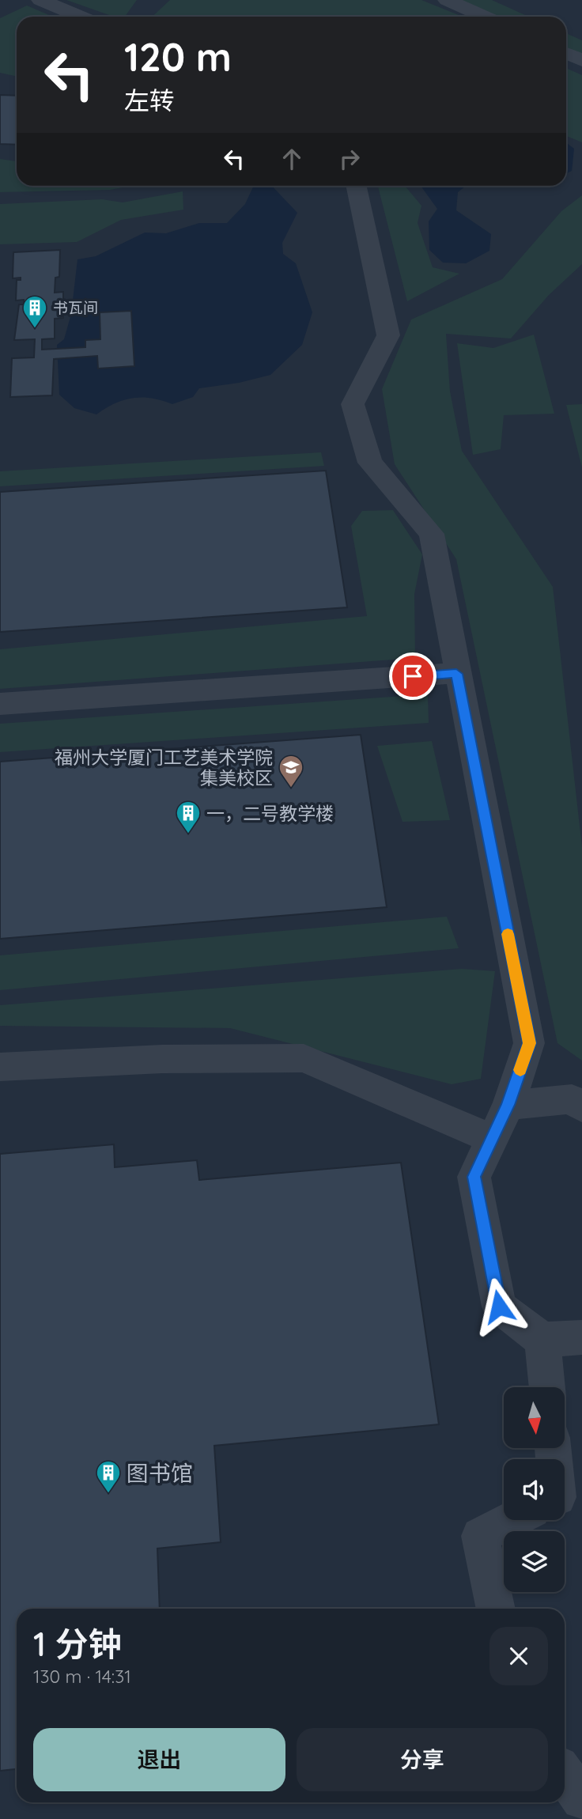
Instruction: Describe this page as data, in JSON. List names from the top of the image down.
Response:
{
  "places": {
    "building": ["书瓦间", "一，二号教学楼", "图书馆"],
    "school or university": ["福州大学厦门工艺美术学院 集美校区"]
  },
  "north": "bottom",
  "page": {
    "turn": ["120 m", "左转"],
    "heading": ["1 分钟", "130 m · 14:31"],
    "buttons": ["退出", "分享"]
  }
}
